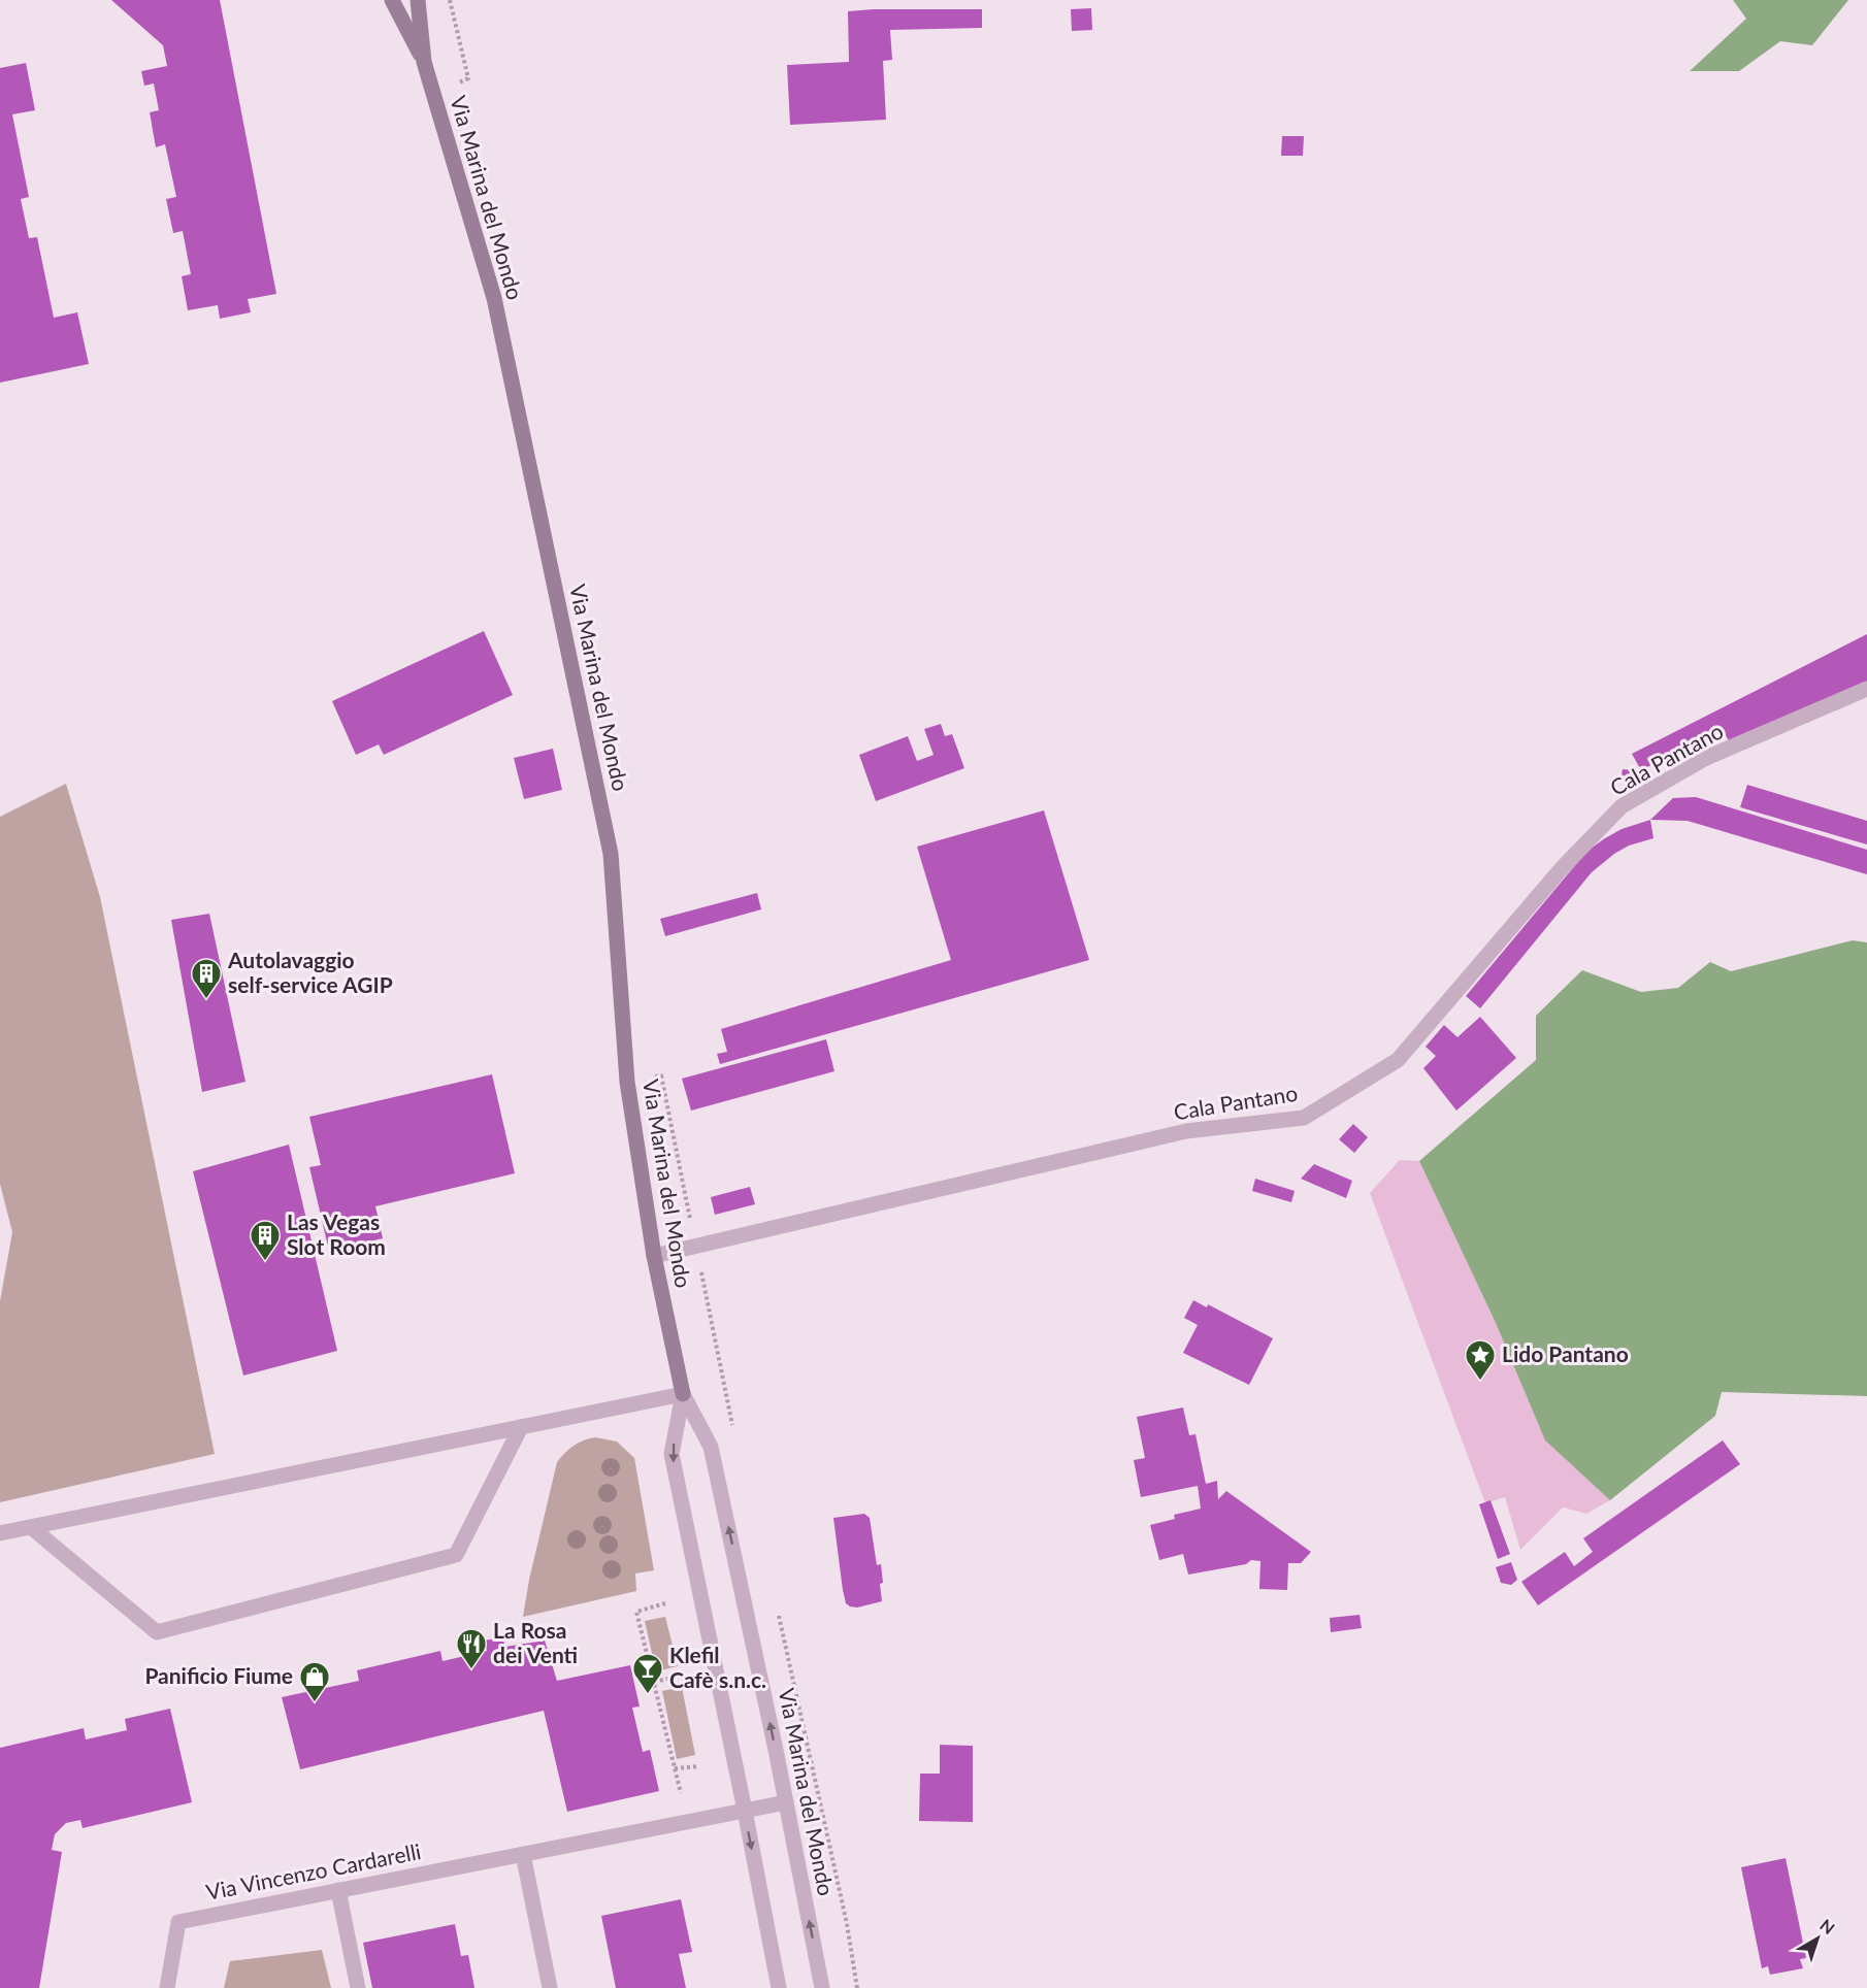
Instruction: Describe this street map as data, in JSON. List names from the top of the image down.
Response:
{
  "streets": {
    "street": ["Via Marina del Mondo", "Cala Pantano", "Via Vincenzo Cardarelli"]
  },
  "crossings": [
    ["Via Marina del Mondo", "Cala Pantano"],
    ["Via Marina del Mondo", "Via Vincenzo Cardarelli"]
  ],
  "places": {
    "building": ["Autolavaggio self-service AGIP", "Las Vegas Slot Room"],
    "place": ["Lido Pantano"],
    "restaurant": ["La Rosa dei Venti"],
    "bar": ["Klefil Cafè s.n.c."],
    "shop": ["Panificio Fiume"]
  },
  "north": "top right"
}
